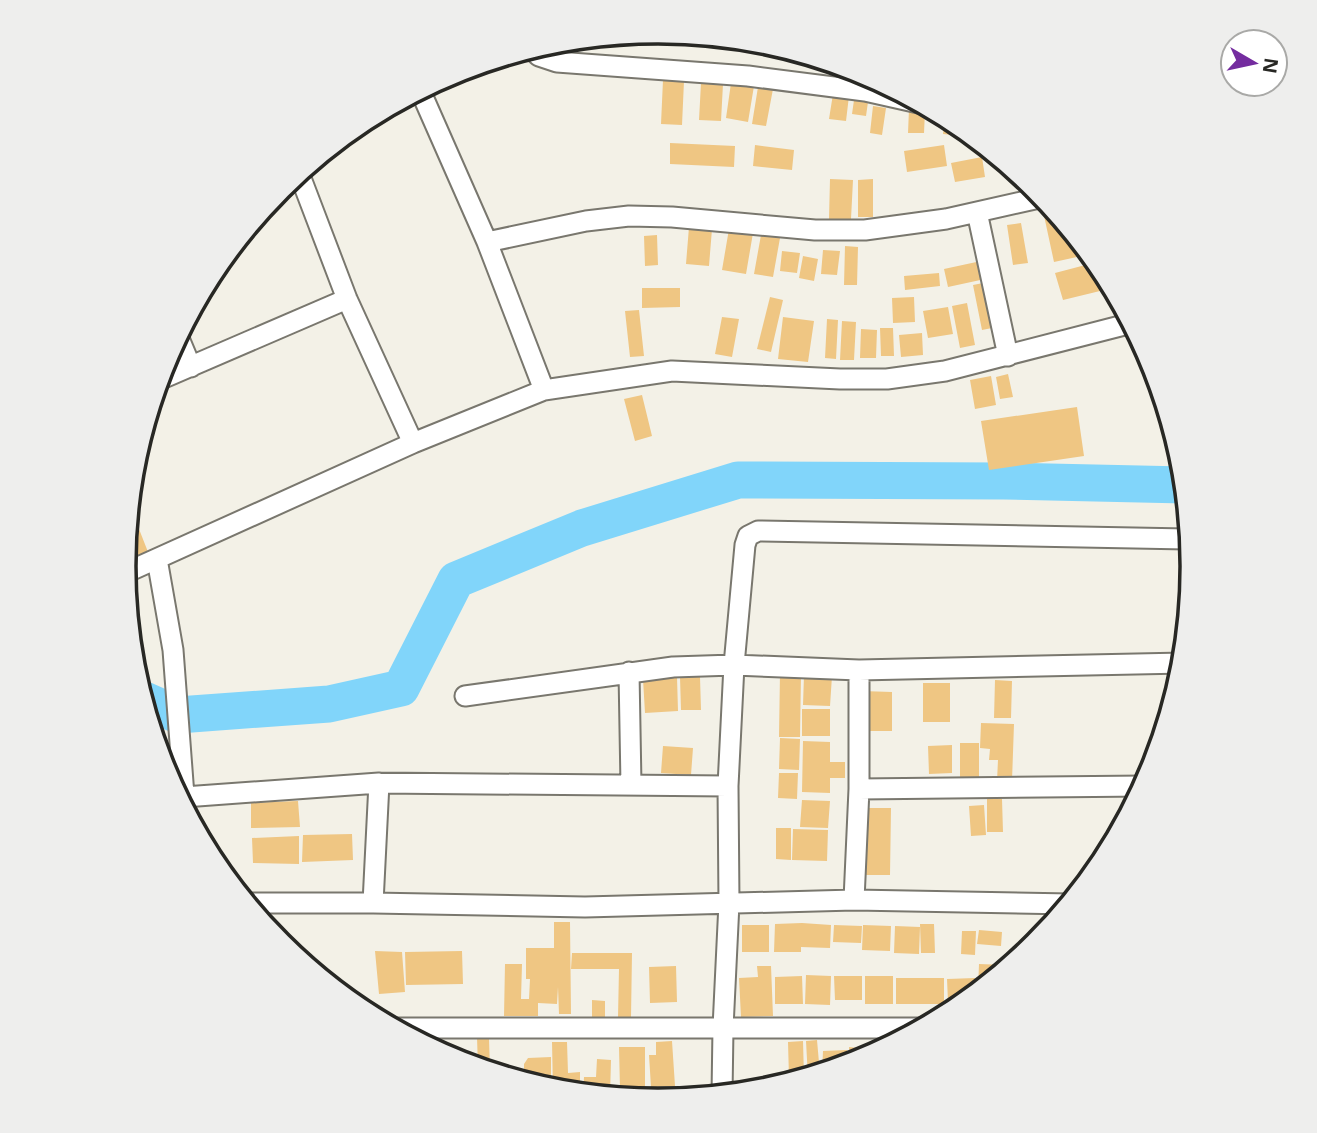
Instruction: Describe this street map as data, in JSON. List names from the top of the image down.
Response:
{
  "north": "right"
}
